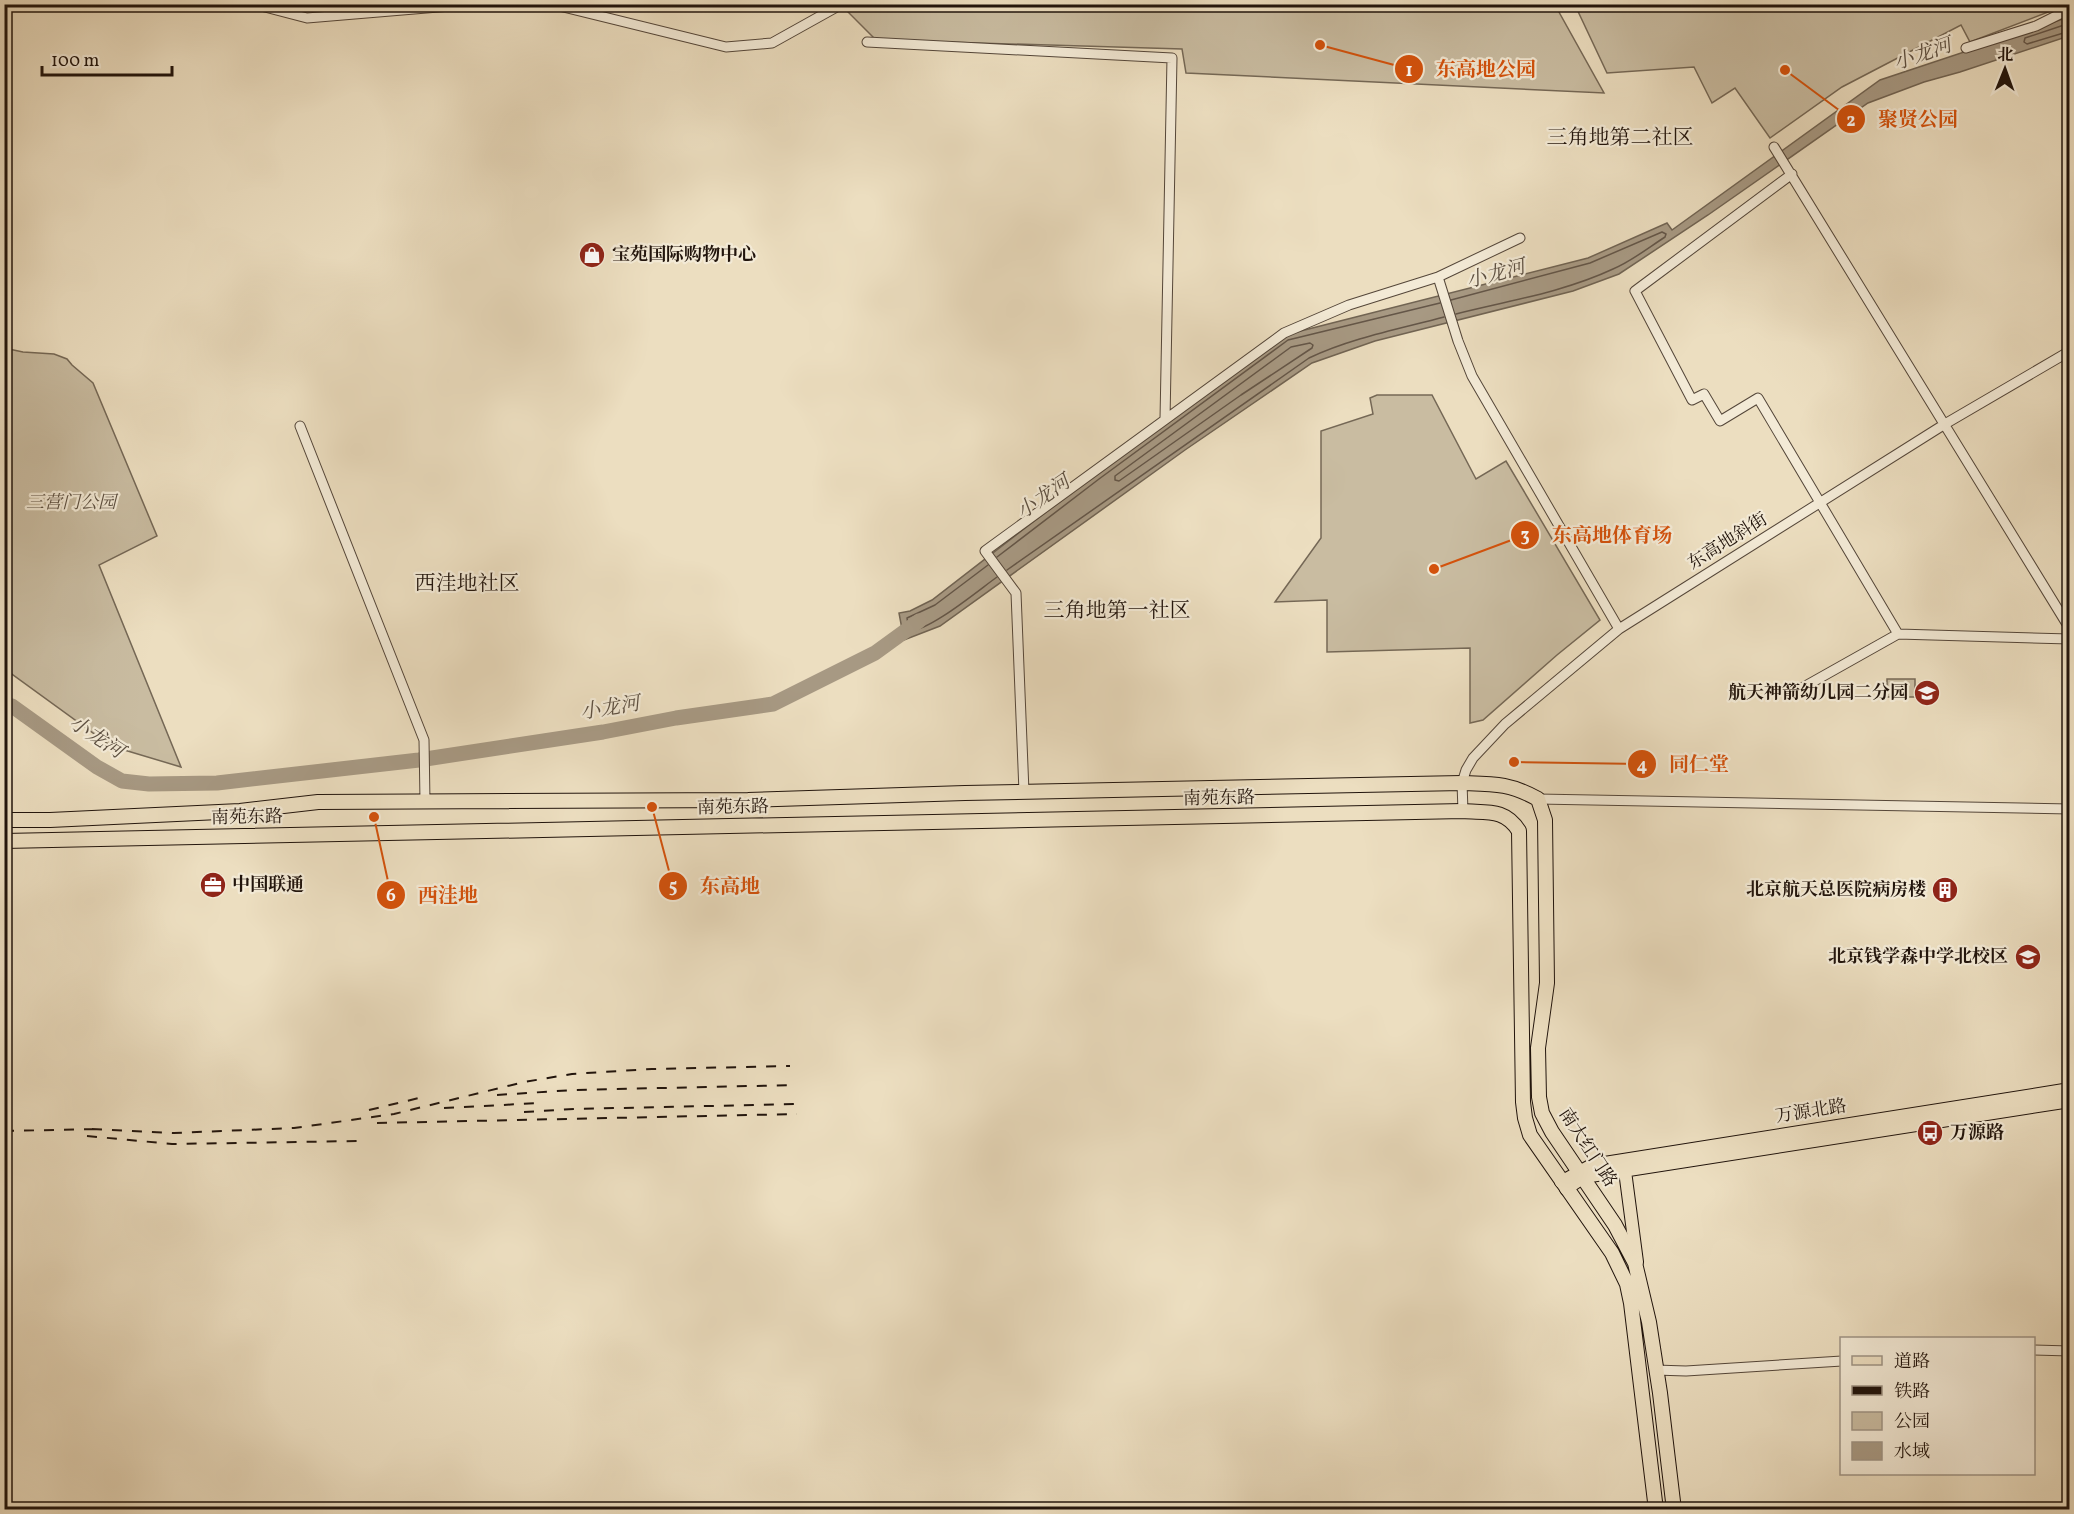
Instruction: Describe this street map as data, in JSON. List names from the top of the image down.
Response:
{
  "streets": {
    "highway": ["南苑东路", "南大红门路"],
    "main road": ["万源北路"],
    "street": ["东高地斜街"]
  },
  "crossings": [
    ["东高地斜街", "南苑东路"],
    ["万源北路", "南大红门路"]
  ],
  "districts": ["三角地第二社区", "西洼地社区", "三角地第一社区"],
  "water": ["小龙河"],
  "parks": ["三营门公园"],
  "places": {
    "other": [
      "东高地公园",
      "聚贤公园",
      "东高地体育场",
      "同仁堂",
      "东高地",
      "西洼地"
    ],
    "shop": ["宝苑国际购物中心"],
    "school or university": ["航天神箭幼儿园二分园", "北京钱学森中学北校区"],
    "office": ["中国联通"],
    "building": ["北京航天总医院病房楼"],
    "bus stop": ["万源路"]
  },
  "legend": [
    "道路",
    "铁路",
    "公园",
    "水域"
  ],
  "scale_bar": "100 m",
  "north": "top"
}
